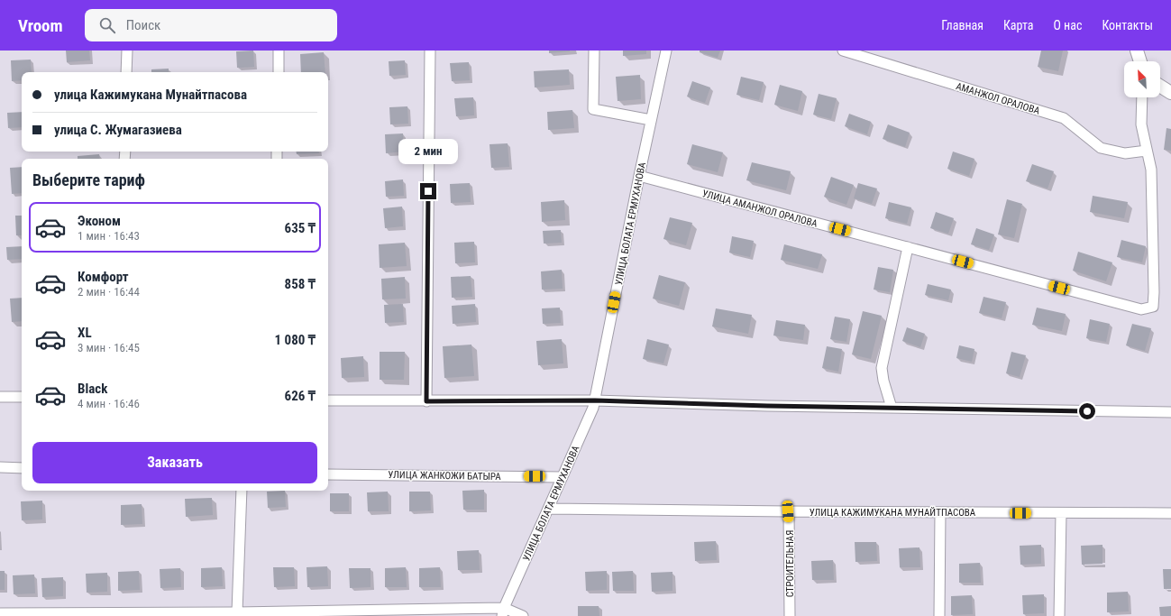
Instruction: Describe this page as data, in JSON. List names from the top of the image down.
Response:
{
  "streets": {
    "street": [
      "АМАНЖОЛ ОРАЛОВА",
      "УЛИЦА АМАНЖОЛ ОРАЛОВА",
      "УЛИЦА БОЛАТА ЕРМУХАНОВА",
      "УЛИЦА ЖАНКОЖИ БАТЫРА",
      "УЛИЦА КАЖИМУКАНА МУНАЙТПАСОВА",
      "СТРОИТЕЛЬНАЯ"
    ]
  },
  "crossings": [
    ["АМАНЖОЛ ОРАЛОВА", "УЛИЦА АМАНЖОЛ ОРАЛОВА"],
    ["УЛИЦА АМАНЖОЛ ОРАЛОВА", "УЛИЦА БОЛАТА ЕРМУХАНОВА"],
    ["УЛИЦА БОЛАТА ЕРМУХАНОВА", "УЛИЦА ЖАНКОЖИ БАТЫРА"],
    ["УЛИЦА БОЛАТА ЕРМУХАНОВА", "УЛИЦА КАЖИМУКАНА МУНАЙТПАСОВА"],
    ["УЛИЦА КАЖИМУКАНА МУНАЙТПАСОВА", "СТРОИТЕЛЬНАЯ"]
  ],
  "north": "top left",
  "page": {
    "header": "Vroom",
    "search": "Поиск",
    "nav": [
      "Главная",
      "Карта",
      "О нас",
      "Контакты"
    ],
    "banner": ["улица Кажимукана Мунайтпасова", "улица С. Жумагазиева"],
    "bubble": "2 мин",
    "heading": "Выберите тариф",
    "list": [
      {
        "name": "Эконом",
        "note": "1 мин · 16:43",
        "value": "635 ₸"
      },
      {
        "name": "Комфорт",
        "note": "2 мин · 16:44",
        "value": "858 ₸"
      },
      {
        "name": "XL",
        "note": "3 мин · 16:45",
        "value": "1 080 ₸"
      },
      {
        "name": "Black",
        "note": "4 мин · 16:46",
        "value": "626 ₸"
      }
    ],
    "buttons": "Заказать"
  }
}
